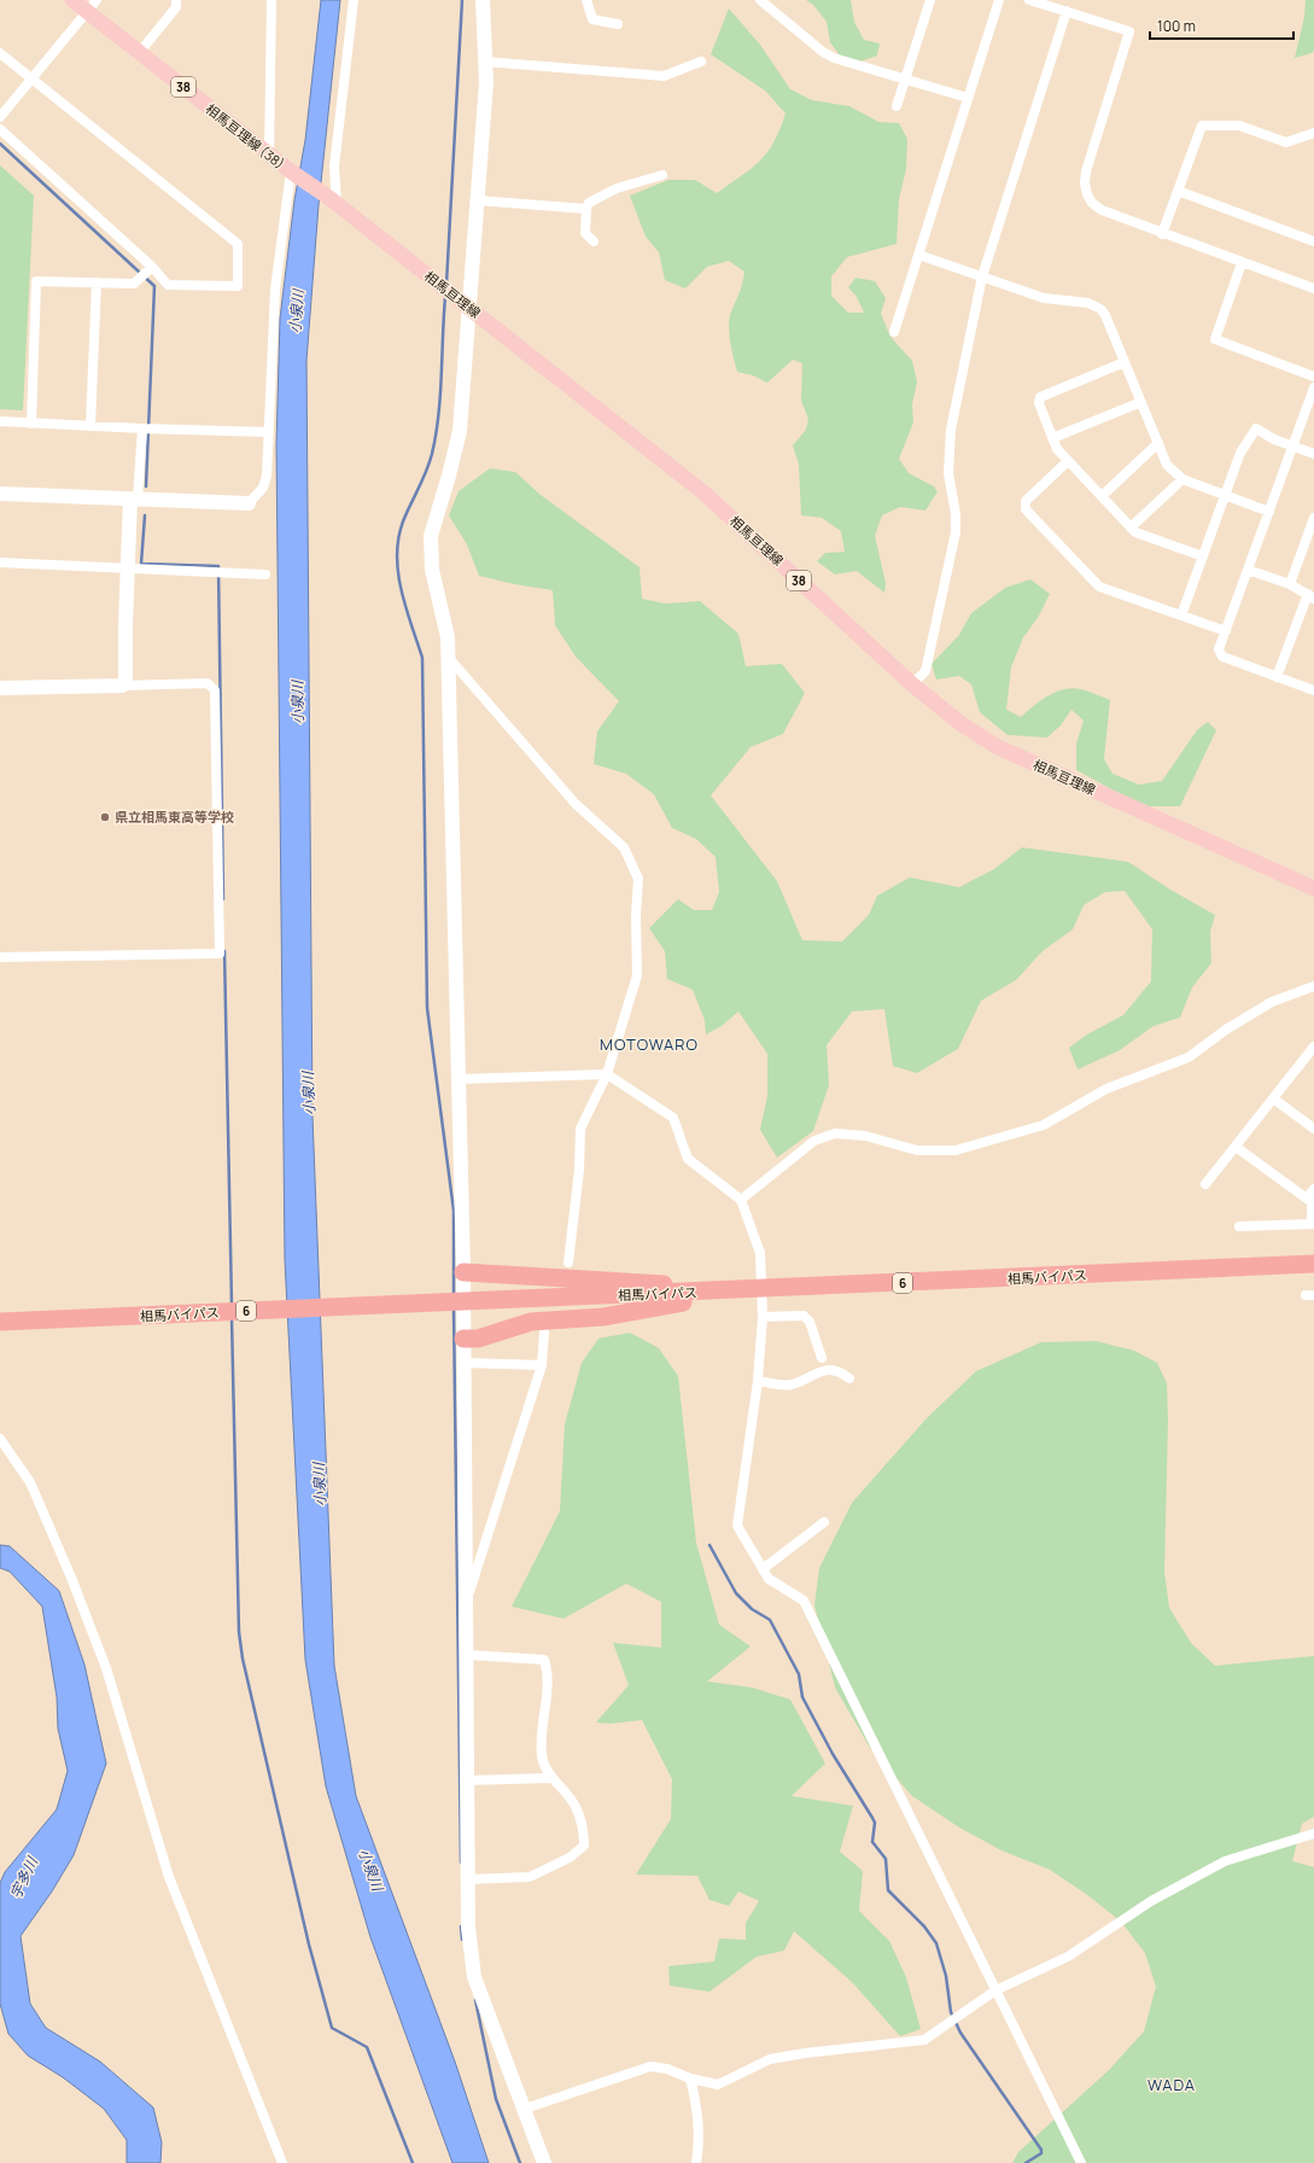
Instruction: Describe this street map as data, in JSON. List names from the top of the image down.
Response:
{
  "streets": {
    "highway": ["相馬バイパス", "6"],
    "main road": ["38", "相馬亘理線 (38)", "相馬亘理線"]
  },
  "crossings": [
    ["相馬亘理線 (38)", "相馬亘理線"]
  ],
  "districts": ["MOTOWARO", "WADA"],
  "water": ["小泉川", "宇多川"],
  "places": ["県立相馬東高等学校"],
  "scale_bar": "100 m"
}
